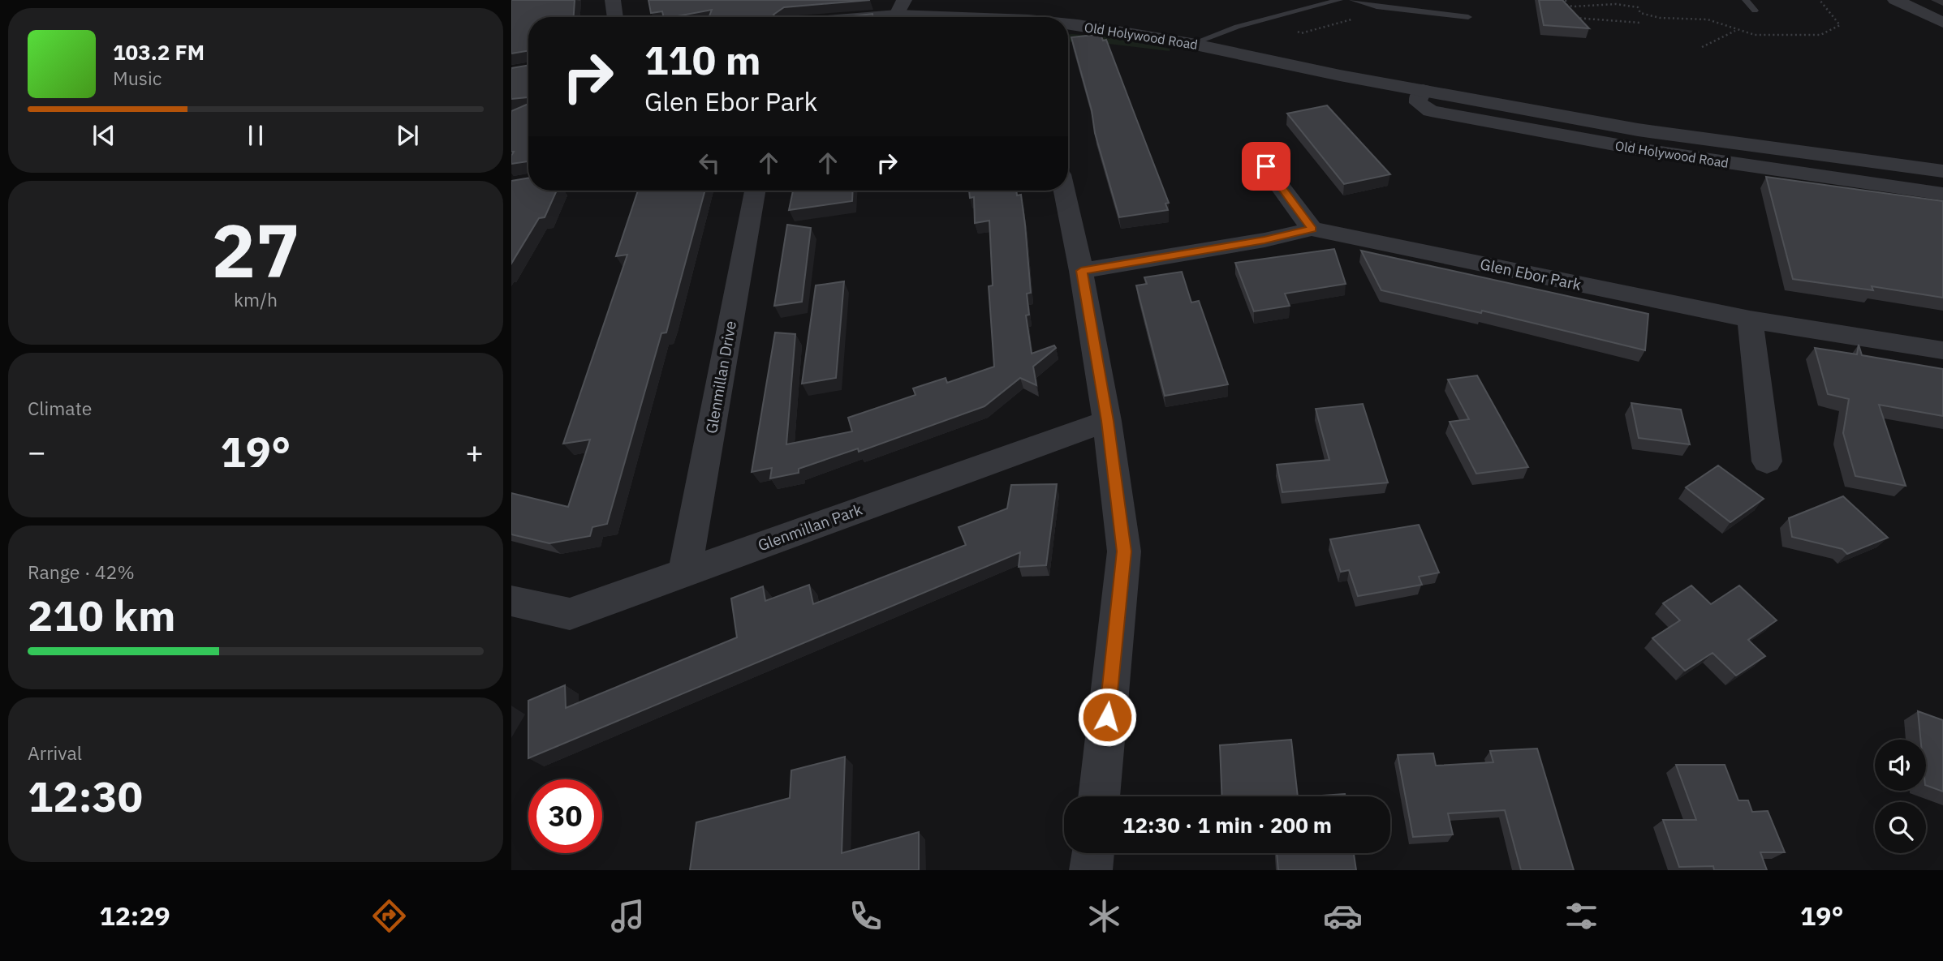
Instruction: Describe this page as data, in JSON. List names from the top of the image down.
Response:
{
  "streets": {
    "street": [
      "Old Holywood Road",
      "Glen Ebor Park",
      "Glenmillan Drive",
      "Glenmillan Park"
    ]
  },
  "crossings": [
    ["Glenmillan Drive", "Glenmillan Park"]
  ],
  "page": {
    "turn": ["110 m", "Glen Ebor Park"],
    "song": ["103.2 FM", "Music"],
    "tile": [
      ["27", "km/h"],
      "Climate",
      ["Range · 42%", "210 km"],
      ["Arrival", "12:30"]
    ],
    "heat": ["−", "19°", "+"],
    "limit": "30",
    "trip": "12:30 · 1 min · 200 m",
    "tabs": ["12:29", "19°"]
  }
}
